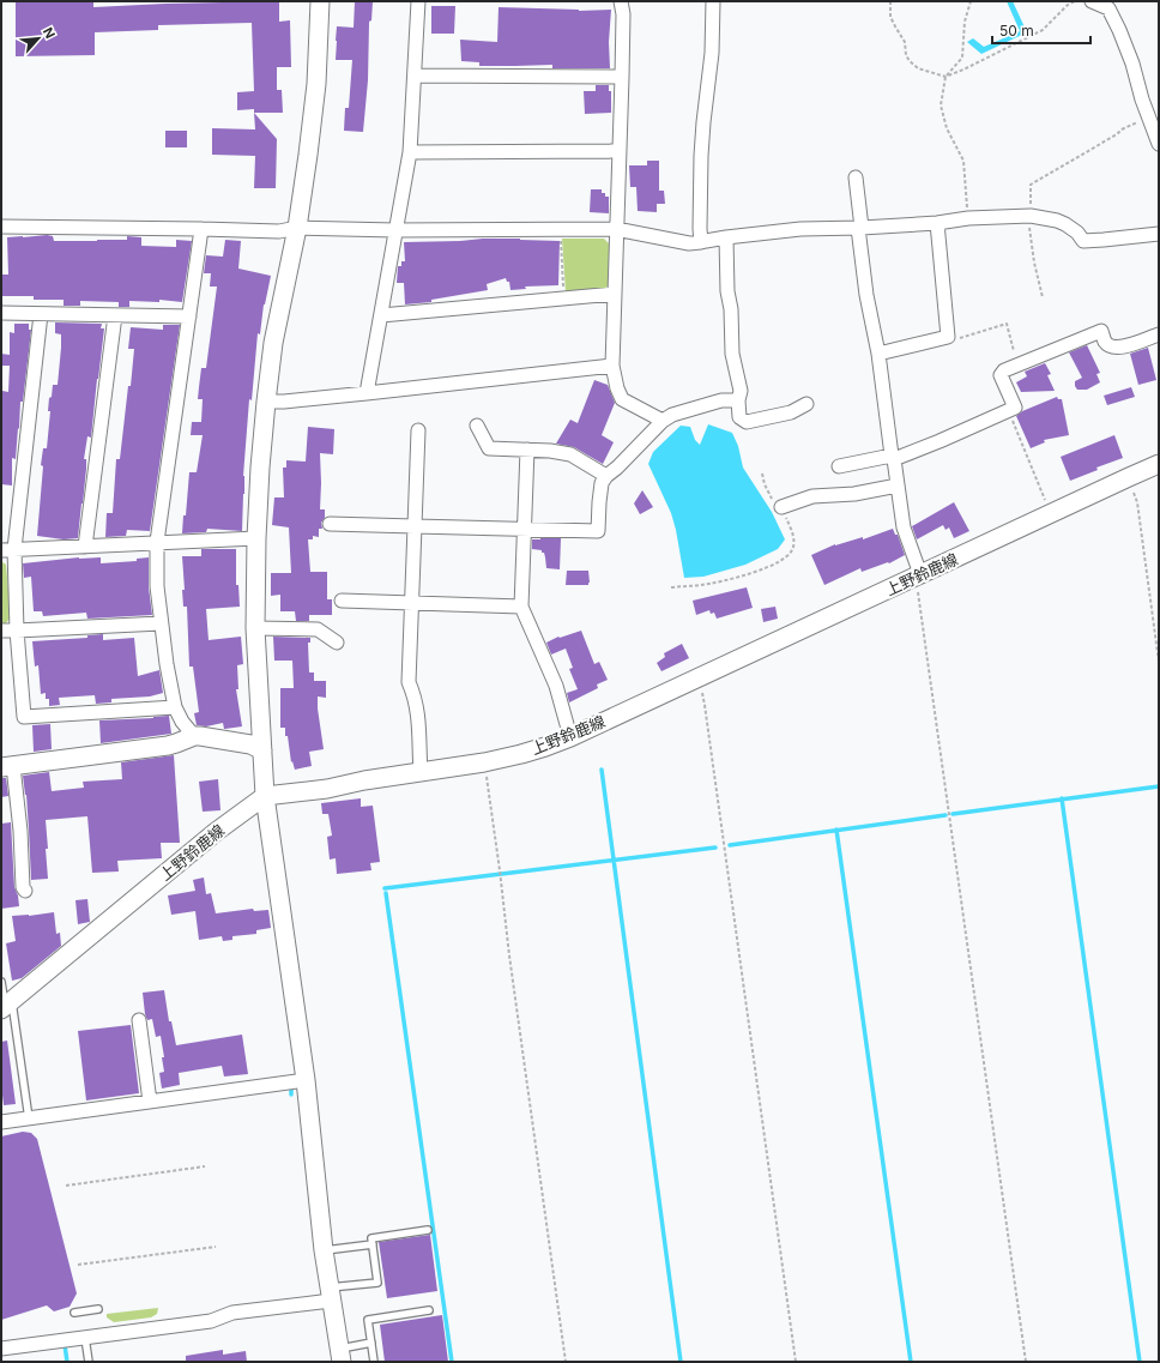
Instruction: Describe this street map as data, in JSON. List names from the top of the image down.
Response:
{
  "streets": {
    "street": ["上野鈴鹿線"]
  },
  "scale_bar": "50 m",
  "north": "top right"
}
